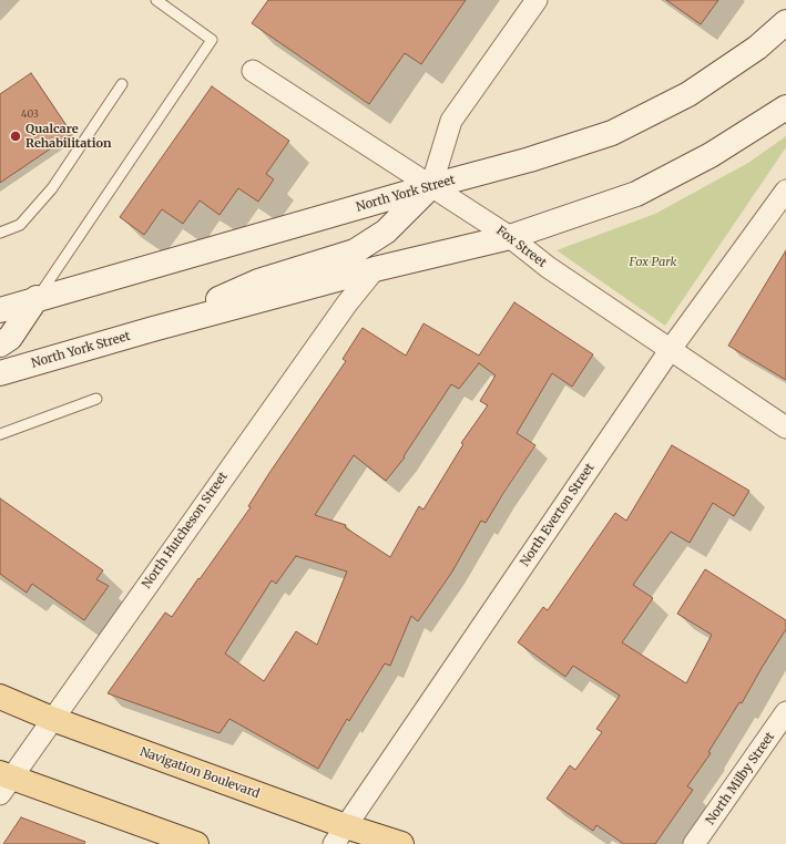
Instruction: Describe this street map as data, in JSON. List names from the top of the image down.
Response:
{
  "streets": {
    "main road": ["North York Street", "Navigation Boulevard"],
    "street": [
      "Fox Street",
      "North Everton Street",
      "North Hutcheson Street",
      "North Milby Street"
    ]
  },
  "crossings": [
    ["North York Street", "Fox Street"],
    ["North York Street", "North Hutcheson Street"],
    ["Fox Street", "North Everton Street"],
    ["North Everton Street", "Navigation Boulevard"],
    ["North Hutcheson Street", "Navigation Boulevard"]
  ],
  "parks": ["Fox Park"],
  "places": ["Qualcare Rehabilitation"],
  "house_numbers": ["403"]
}
